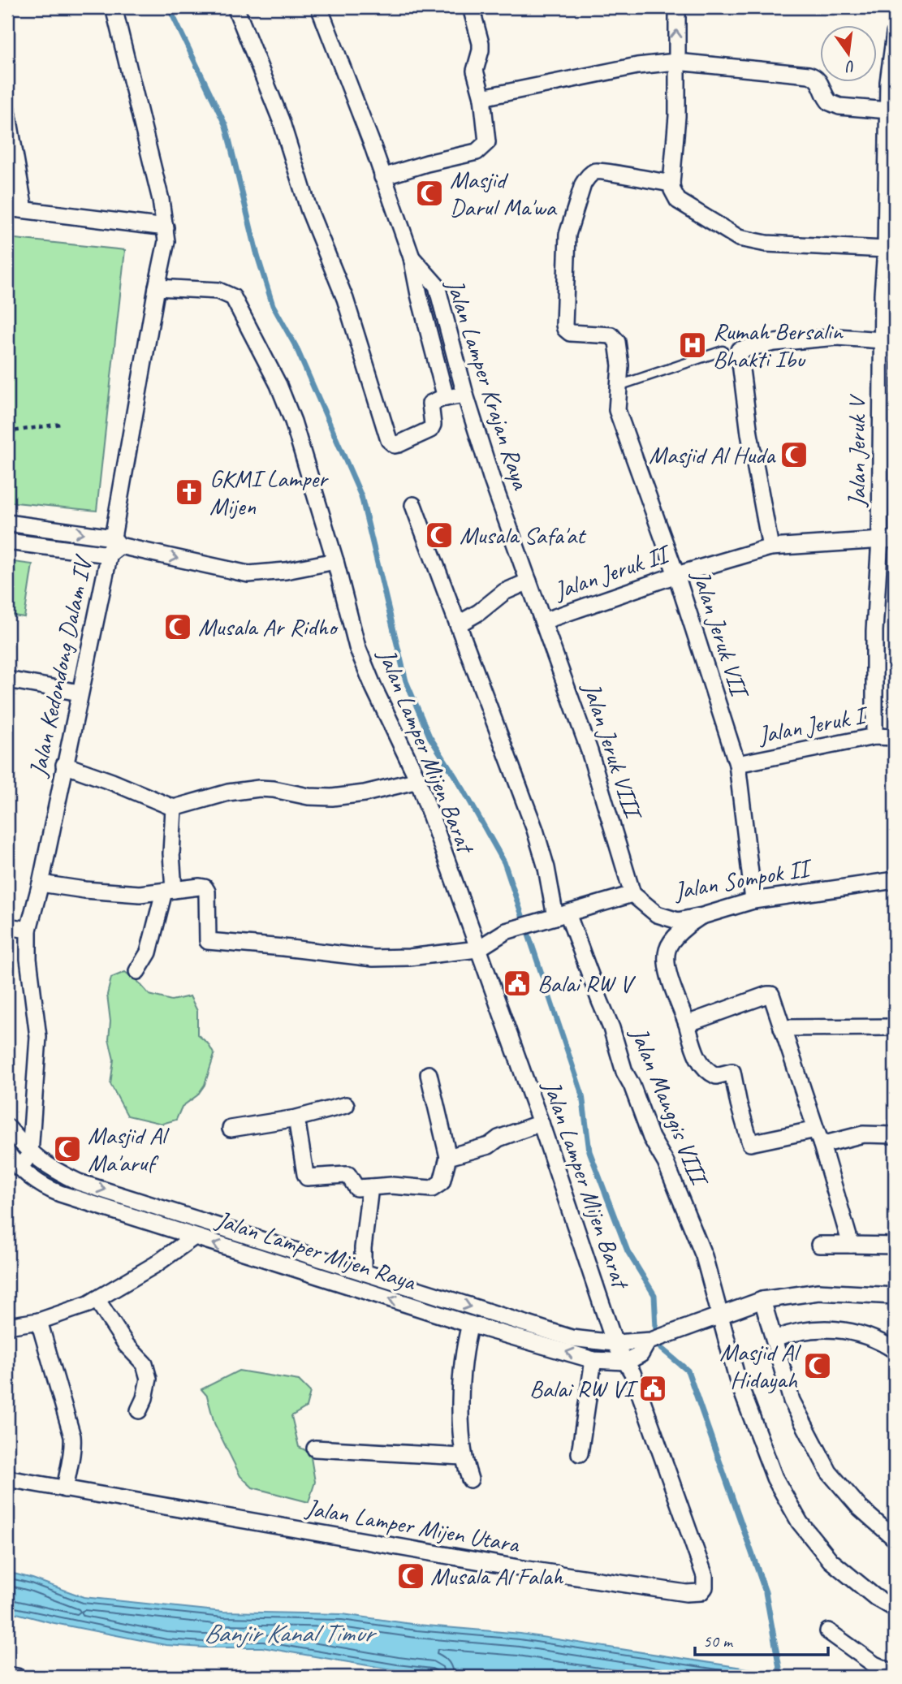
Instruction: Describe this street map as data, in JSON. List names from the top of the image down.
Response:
{
  "streets": {
    "street": [
      "Jalan Lamper Krajan Raya",
      "Jalan Jeruk V",
      "Jalan Jeruk II",
      "Jalan Jeruk VII",
      "Jalan Kedondong Dalam IV",
      "Jalan Jeruk I",
      "Jalan Jeruk VIII",
      "Jalan Lamper Mijen Barat",
      "Jalan Sompok II",
      "Jalan Manggis VIII",
      "Jalan Lamper Mijen Raya",
      "Jalan Lamper Mijen Utara"
    ]
  },
  "crossings": [
    ["Jalan Lamper Krajan Raya", "Jalan Jeruk II"],
    ["Jalan Lamper Krajan Raya", "Jalan Jeruk VIII"],
    ["Jalan Jeruk V", "Jalan Jeruk II"],
    ["Jalan Jeruk V", "Jalan Jeruk I"],
    ["Jalan Jeruk II", "Jalan Jeruk VII"],
    ["Jalan Jeruk II", "Jalan Jeruk VIII"],
    ["Jalan Jeruk VII", "Jalan Jeruk I"],
    ["Jalan Jeruk VII", "Jalan Sompok II"],
    ["Jalan Kedondong Dalam IV", "Jalan Lamper Mijen Barat"],
    ["Jalan Kedondong Dalam IV", "Jalan Lamper Mijen Raya"],
    ["Jalan Jeruk VIII", "Jalan Sompok II"],
    ["Jalan Lamper Mijen Barat", "Jalan Lamper Mijen Raya"],
    ["Jalan Lamper Mijen Barat", "Jalan Lamper Mijen Utara"],
    ["Jalan Lamper Mijen Raya", "Jalan Lamper Mijen Utara"]
  ],
  "water": ["Banjir Kanal Timur"],
  "places": {
    "mosque": [
      "Masjid Darul Ma'wa",
      "Masjid Al Huda",
      "Musala Safa'at",
      "Musala Ar Ridho",
      "Masjid Al Ma'aruf",
      "Masjid Al Hidayah",
      "Musala Al Falah"
    ],
    "hospital": ["Rumah Bersalin Bhakti Ibu"],
    "church": ["GKMI Lamper Mijen"],
    "public building": ["Balai RW V", "Balai RW VI"]
  },
  "scale_bar": "50 m",
  "north": "bottom"
}
